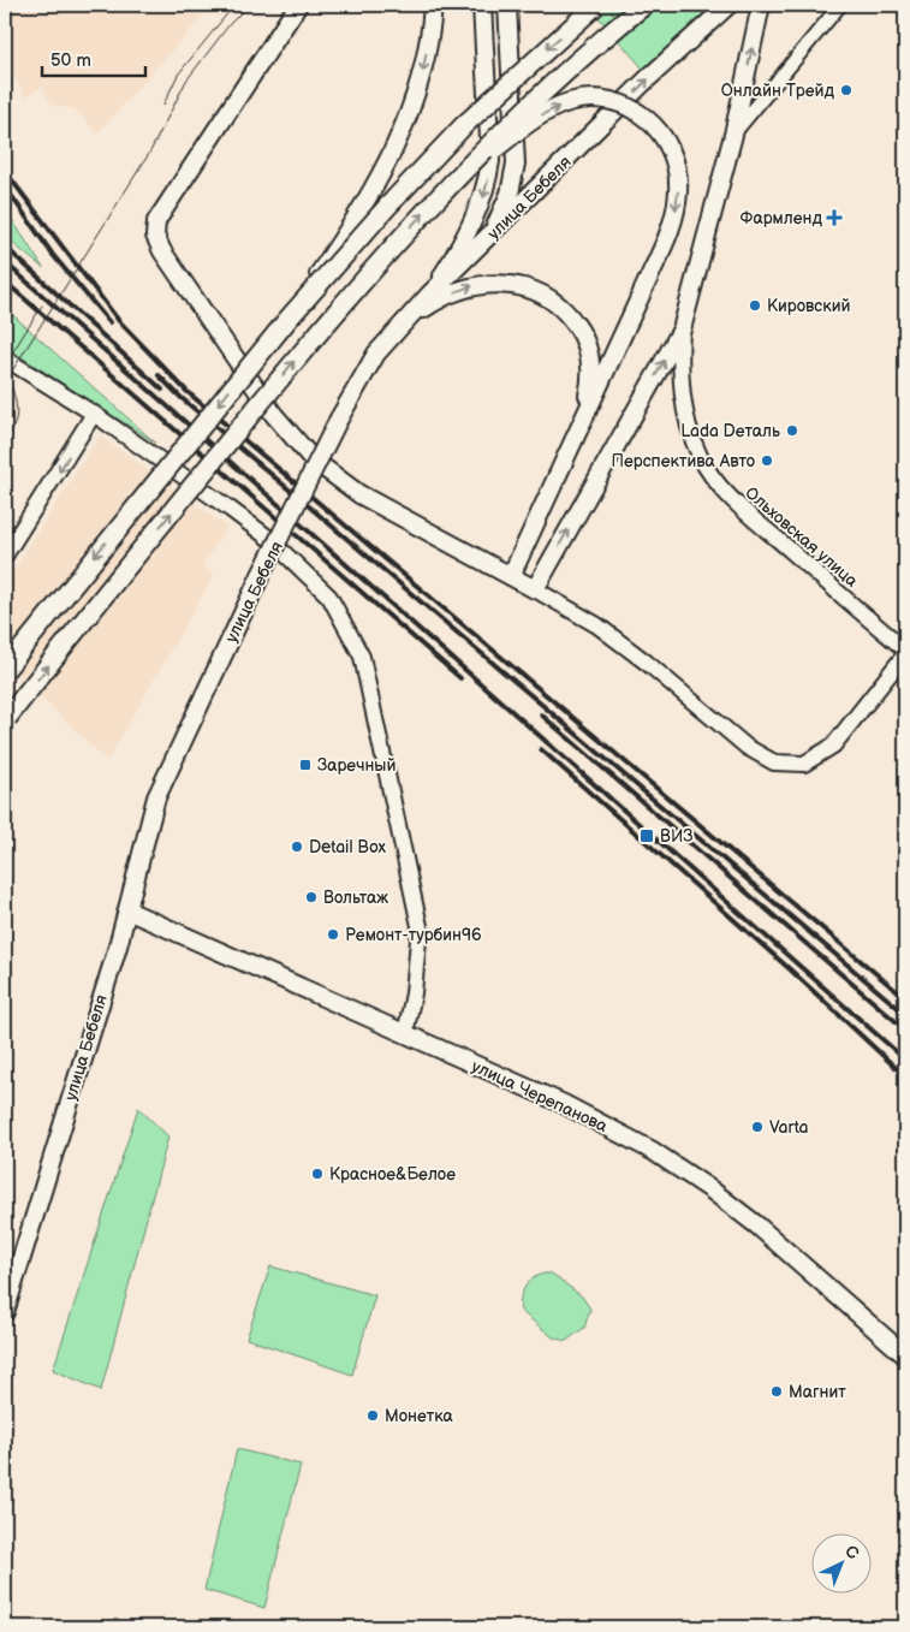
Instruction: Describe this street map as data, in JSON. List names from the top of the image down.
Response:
{
  "streets": {
    "main road": ["улица Бебеля", "улица Черепанова"],
    "street": ["Ольховская улица"]
  },
  "crossings": [
    ["улица Бебеля", "улица Черепанова"]
  ],
  "places": {
    "other": [
      "Онлайн Трейд",
      "Кировский",
      "Lada Dеталь",
      "Перспектива Авто",
      "Detail Box",
      "Вольтаж",
      "Ремонт-турбин96",
      "Varta",
      "Красное&Белое",
      "Магнит",
      "Монетка"
    ],
    "health": ["Фармленд"],
    "transit": ["Заречный", "ВИЗ"]
  },
  "scale_bar": "50 m",
  "north": "top right"
}
